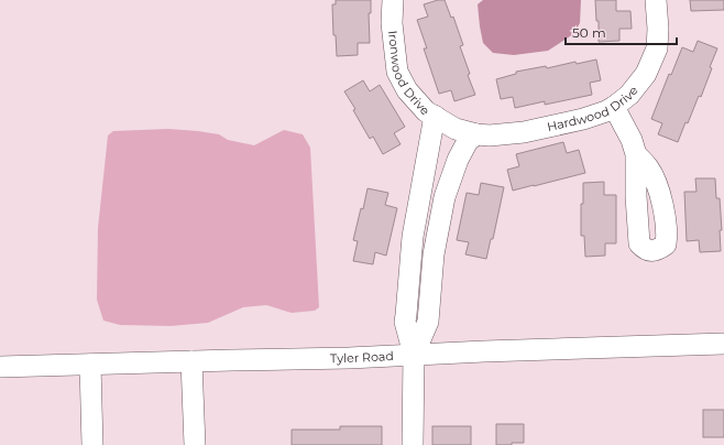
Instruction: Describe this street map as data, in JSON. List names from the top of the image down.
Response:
{
  "streets": {
    "street": ["Ironwood Drive", "Hardwood Drive", "Tyler Road"]
  },
  "crossings": [
    ["Ironwood Drive", "Hardwood Drive"]
  ],
  "scale_bar": "50 m"
}
